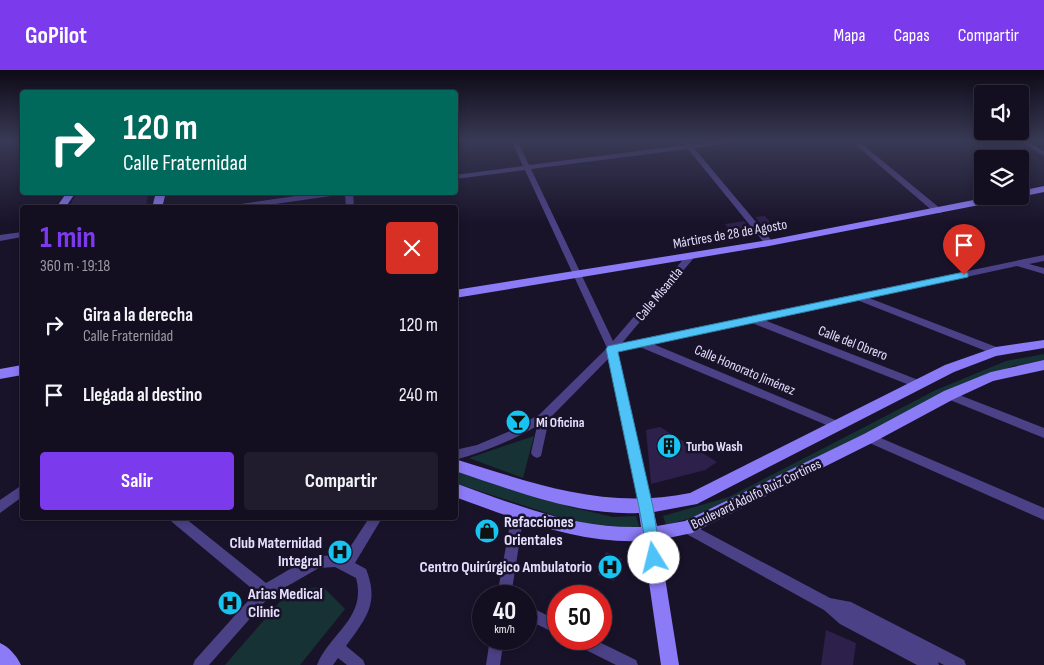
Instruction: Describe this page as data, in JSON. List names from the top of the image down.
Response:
{
  "streets": {
    "main road": ["Mártires de 28 de Agosto", "Boulevard Adolfo Ruiz Cortines"],
    "street": ["Calle Misantla", "Calle del Obrero", "Calle Honorato Jiménez"]
  },
  "crossings": [
    ["Mártires de 28 de Agosto", "Calle Misantla"],
    ["Calle del Obrero", "Boulevard Adolfo Ruiz Cortines"],
    ["Calle Honorato Jiménez", "Boulevard Adolfo Ruiz Cortines"]
  ],
  "places": {
    "bar": ["Mi Oficina"],
    "building": ["Turbo Wash"],
    "shop": ["Refacciones Orientales"],
    "hospital": ["Club Maternidad Integral", "Centro Quirúrgico Ambulatorio", "Arias Medical Clinic"]
  },
  "page": {
    "header": "GoPilot",
    "nav": ["Mapa", "Capas", "Compartir"],
    "turn": ["120 m", "Calle Fraternidad"],
    "heading": ["1 min", "360 m · 19:18"],
    "list": [
      {
        "name": "Gira a la derecha",
        "note": "Calle Fraternidad",
        "value": "120 m"
      },
      {
        "name": "Llegada al destino",
        "value": "240 m"
      }
    ],
    "buttons": ["Salir", "Compartir"],
    "speed": "40 km/h",
    "limit": "50"
  }
}
